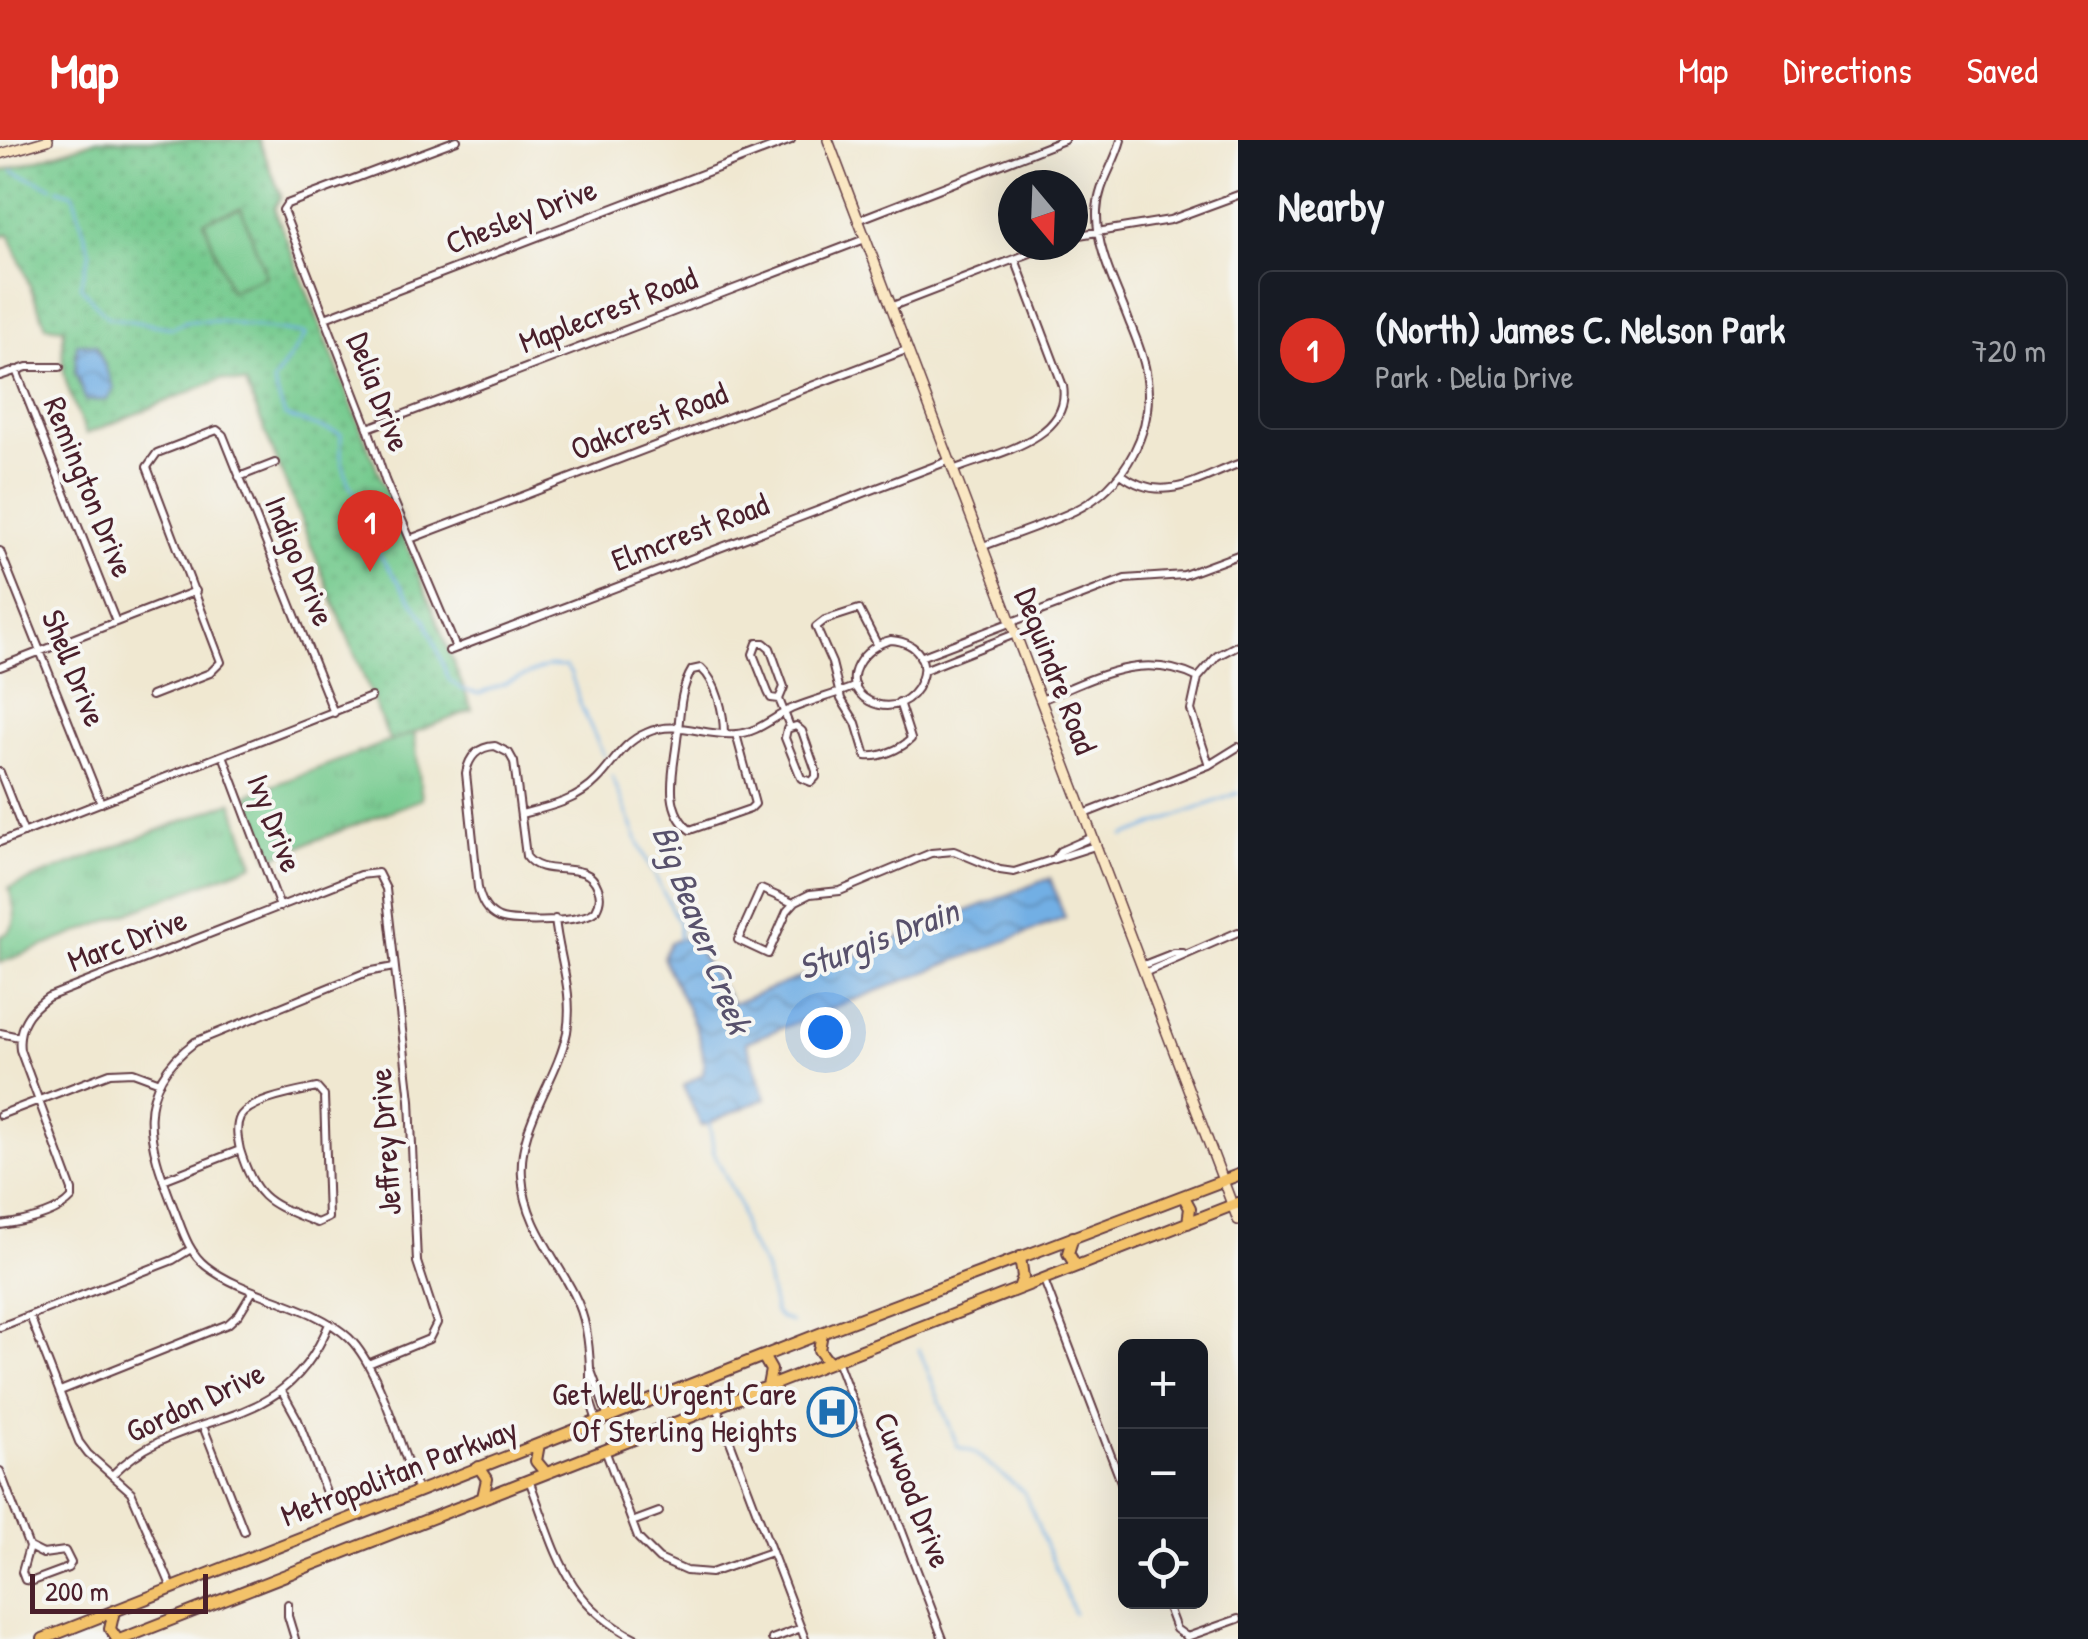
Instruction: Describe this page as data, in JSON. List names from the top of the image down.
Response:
{
  "streets": {
    "main road": ["Dequindre Road", "Metropolitan Parkway"],
    "street": [
      "Chesley Drive",
      "Maplecrest Road",
      "Delia Drive",
      "Oakcrest Road",
      "Remington Drive",
      "Elmcrest Road",
      "Indigo Drive",
      "Shell Drive",
      "Ivy Drive",
      "Marc Drive",
      "Jeffrey Drive",
      "Gordon Drive",
      "Curwood Drive"
    ]
  },
  "crossings": [
    ["Chesley Drive", "Delia Drive"],
    ["Maplecrest Road", "Delia Drive"],
    ["Maplecrest Road", "Dequindre Road"],
    ["Delia Drive", "Oakcrest Road"],
    ["Delia Drive", "Elmcrest Road"],
    ["Oakcrest Road", "Dequindre Road"],
    ["Elmcrest Road", "Dequindre Road"],
    ["Dequindre Road", "Metropolitan Parkway"],
    ["Ivy Drive", "Marc Drive"],
    ["Marc Drive", "Jeffrey Drive"],
    ["Metropolitan Parkway", "Curwood Drive"]
  ],
  "water": ["Big Beaver Creek", "Sturgis Drain"],
  "places": {
    "hospital": ["Get Well Urgent Care Of Sterling Heights"]
  },
  "scale_bar": "200 m",
  "north": "bottom",
  "page": {
    "header": "Map",
    "nav": ["Map", "Directions", "Saved"],
    "heading": "Nearby",
    "list": [
      {
        "mark": "1",
        "name": "(North) James C. Nelson Park",
        "note": "Park · Delia Drive",
        "value": "720 m"
      }
    ],
    "pins": "1",
    "map_buttons": ["+", "−"],
    "scale": "200 m"
  }
}
